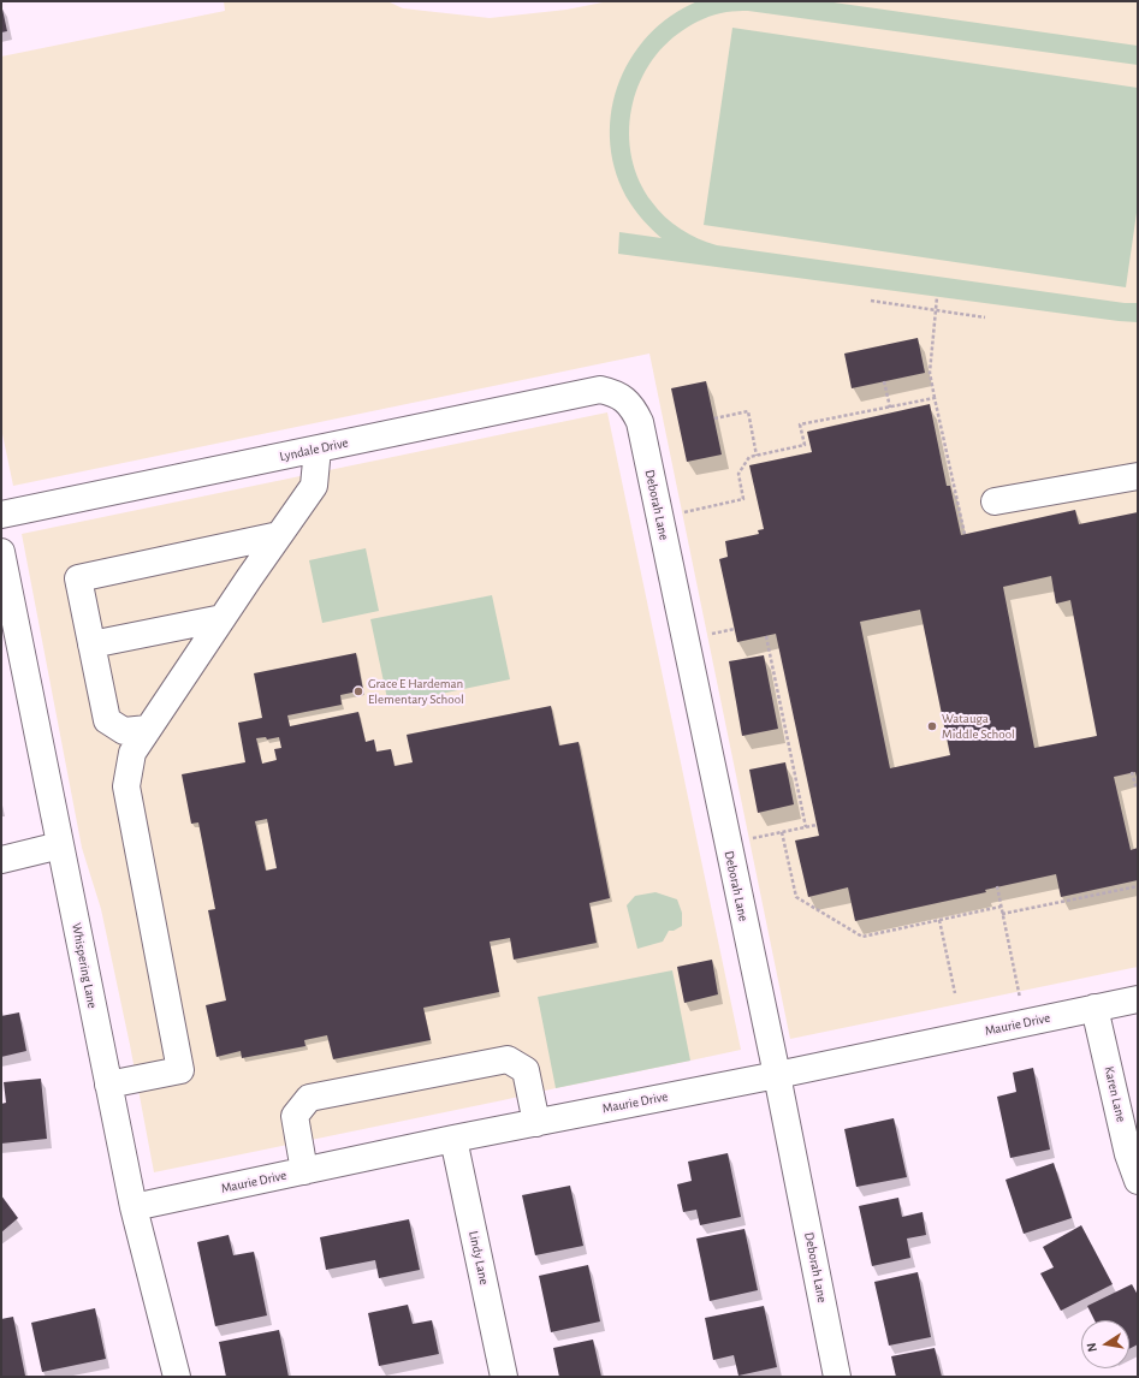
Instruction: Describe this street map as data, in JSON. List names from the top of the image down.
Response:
{
  "streets": {
    "street": [
      "Lyndale Drive",
      "Deborah Lane",
      "Whispering Lane",
      "Maurie Drive",
      "Karen Lane",
      "Lindy Lane"
    ]
  },
  "crossings": [
    ["Lyndale Drive", "Deborah Lane"],
    ["Deborah Lane", "Maurie Drive"],
    ["Whispering Lane", "Maurie Drive"],
    ["Maurie Drive", "Karen Lane"],
    ["Maurie Drive", "Lindy Lane"]
  ],
  "places": ["Grace E Hardeman Elementary School", "Watauga Middle School"],
  "north": "left"
}
